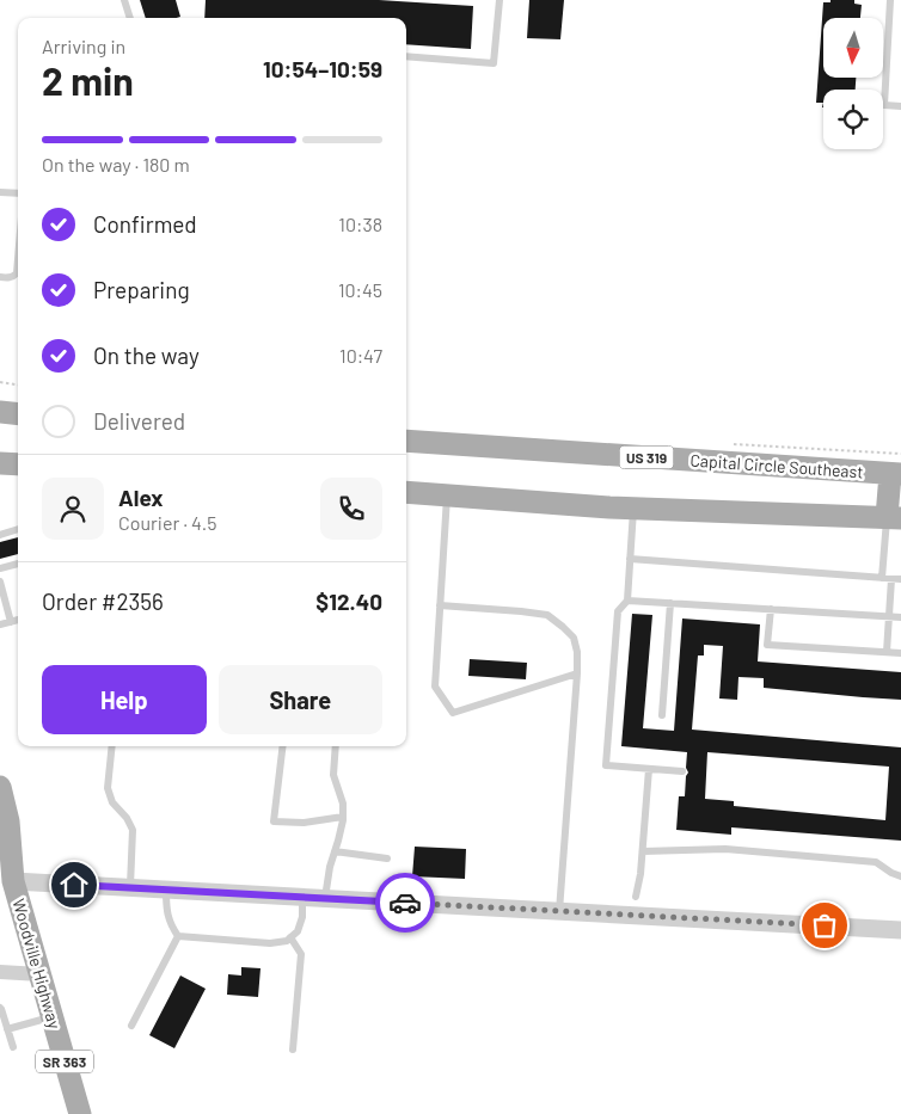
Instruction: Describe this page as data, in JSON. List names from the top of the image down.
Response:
{
  "streets": {
    "main road": [
      "US 319",
      "Capital Circle Southeast",
      "Woodville Highway",
      "SR 363"
    ]
  },
  "north": "bottom",
  "page": {
    "heading": ["2 min", "Arriving in", "10:54–10:59"],
    "panel": [
      "Alex",
      "Courier · 4.5",
      "Order #2356",
      "$12.40"
    ],
    "bar": "On the way · 180 m",
    "list": [
      ["Confirmed", "10:38"],
      ["Preparing", "10:45"],
      ["On the way", "10:47"],
      "Delivered"
    ],
    "buttons": ["Help", "Share"]
  }
}
